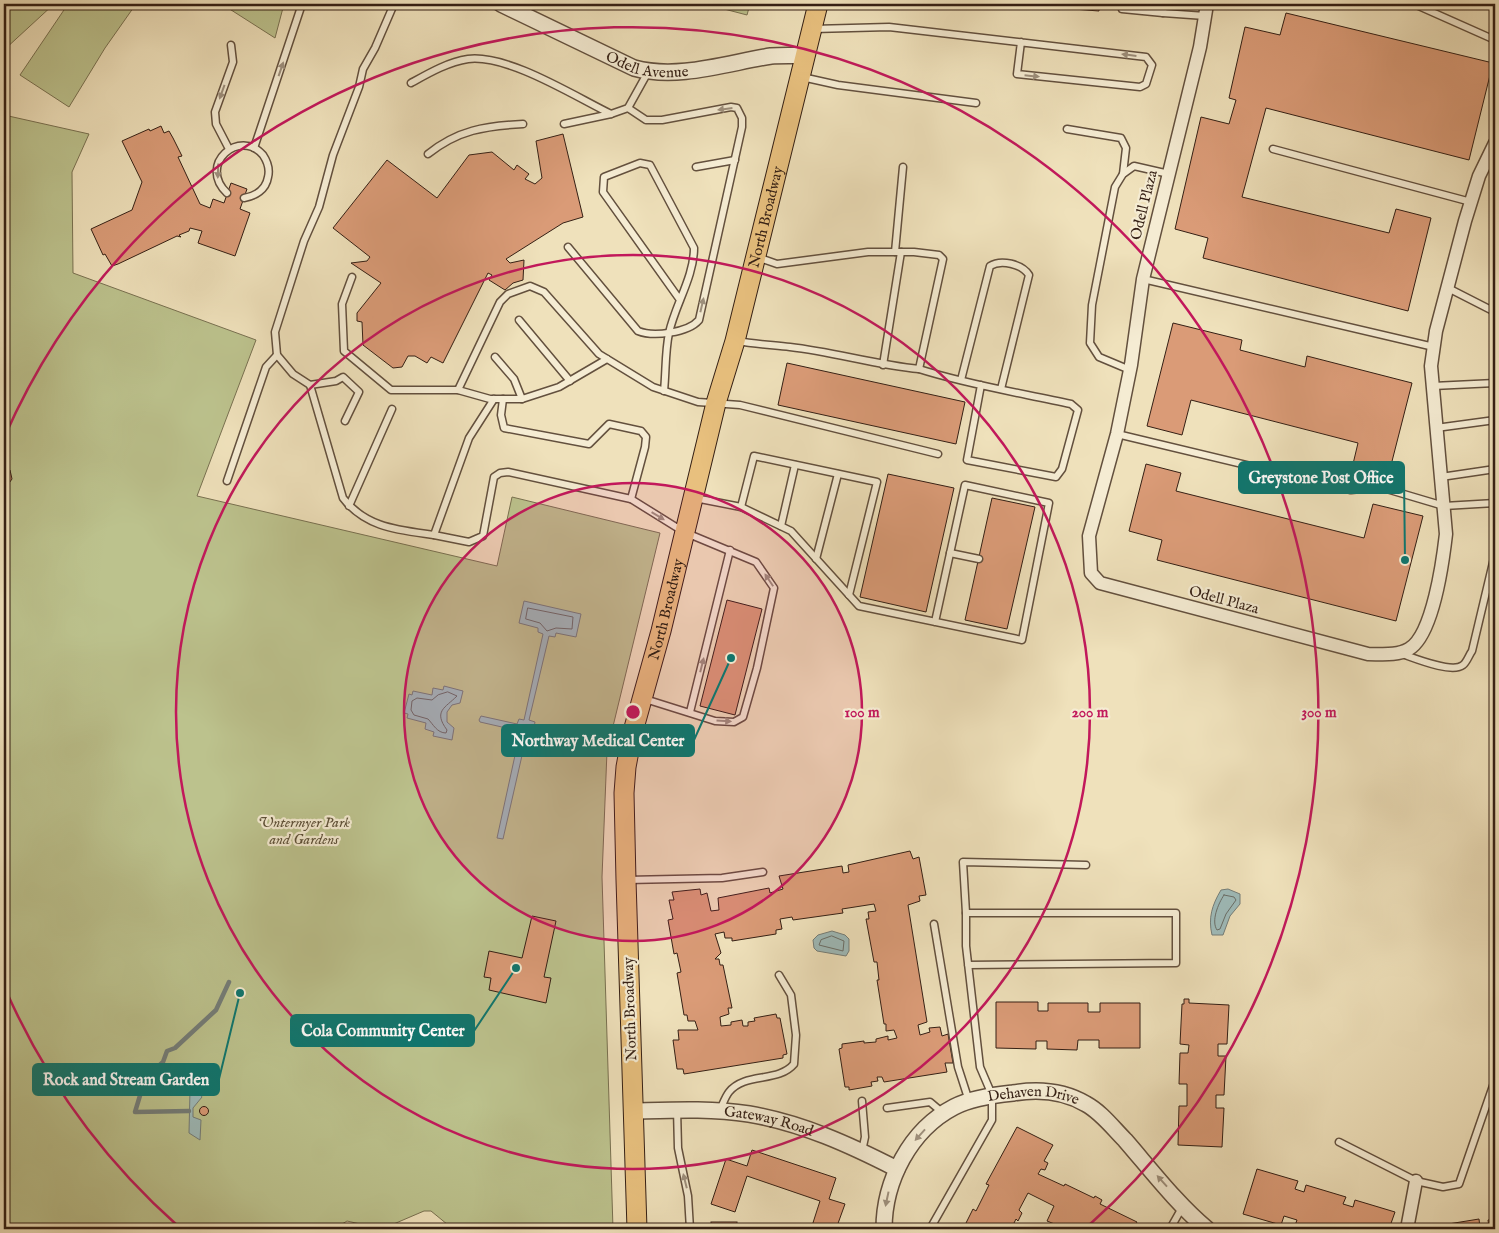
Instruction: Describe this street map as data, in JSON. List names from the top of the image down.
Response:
{
  "streets": {
    "main road": ["North Broadway"],
    "street": [
      "Odell Avenue",
      "Odell Plaza",
      "Dehaven Drive",
      "Gateway Road"
    ]
  },
  "crossings": [
    ["Odell Avenue", "North Broadway"],
    ["North Broadway", "Gateway Road"],
    ["Dehaven Drive", "Gateway Road"]
  ],
  "parks": ["Untermyer Park and Gardens"],
  "places": [
    "Greystone Post Office",
    "Northway Medical Center",
    "Cola Community Center",
    "Rock and Stream Garden"
  ],
  "rings": ["100 m", "200 m", "300 m"]
}
